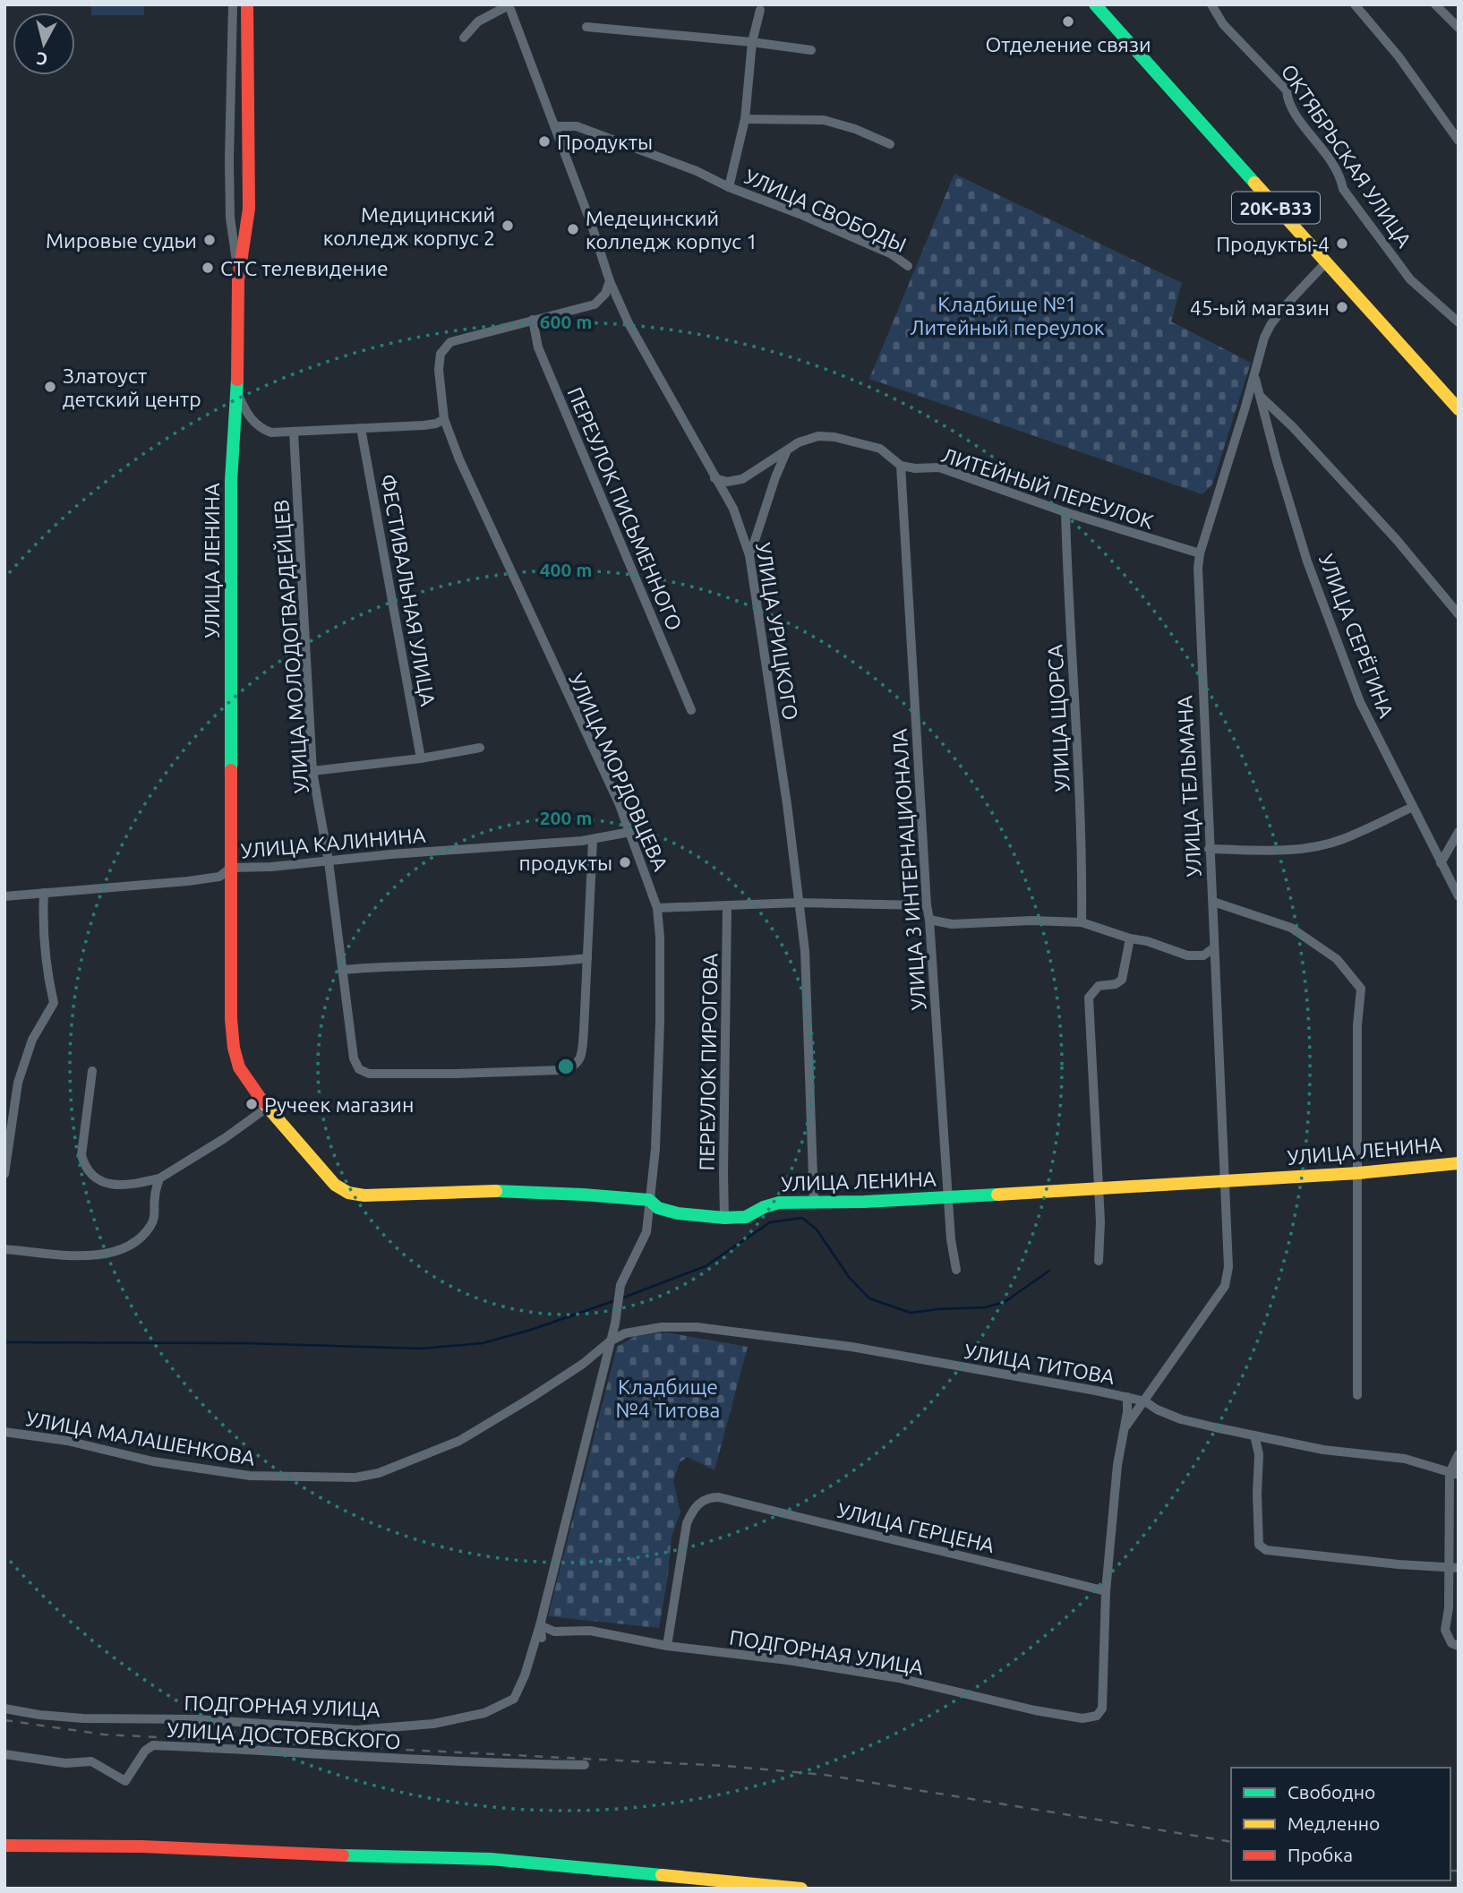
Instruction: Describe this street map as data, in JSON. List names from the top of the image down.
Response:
{
  "streets": {
    "street": [
      "ОКТЯБРЬСКАЯ УЛИЦА",
      "20К-В33",
      "УЛИЦА СВОБОДЫ",
      "ЛИТЕЙНЫЙ ПЕРЕУЛОК",
      "ПЕРЕУЛОК ПИСЬМЕННОГО",
      "УЛИЦА ЛЕНИНА",
      "ФЕСТИВАЛЬНАЯ УЛИЦА",
      "УЛИЦА УРИЦКОГО",
      "УЛИЦА СЕРЁГИНА",
      "УЛИЦА МОЛОДОГВАРДЕЙЦЕВ",
      "УЛИЦА ЩОРСА",
      "УЛИЦА МОРДОВЦЕВА",
      "УЛИЦА ТЕЛЬМАНА",
      "УЛИЦА КАЛИНИНА",
      "УЛИЦА 3 ИНТЕРНАЦИОНАЛА",
      "ПЕРЕУЛОК ПИРОГОВА",
      "УЛИЦА ТИТОВА",
      "УЛИЦА МАЛАШЕНКОВА",
      "УЛИЦА ГЕРЦЕНА",
      "ПОДГОРНАЯ УЛИЦА",
      "УЛИЦА ДОСТОЕВСКОГО"
    ]
  },
  "crossings": [
    ["20К-В33", "УЛИЦА ТЕЛЬМАНА"],
    ["УЛИЦА СВОБОДЫ", "УЛИЦА УРИЦКОГО"],
    ["ЛИТЕЙНЫЙ ПЕРЕУЛОК", "УЛИЦА ЩОРСА"],
    ["ЛИТЕЙНЫЙ ПЕРЕУЛОК", "УЛИЦА ТЕЛЬМАНА"],
    ["ЛИТЕЙНЫЙ ПЕРЕУЛОК", "УЛИЦА 3 ИНТЕРНАЦИОНАЛА"],
    ["ПЕРЕУЛОК ПИСЬМЕННОГО", "УЛИЦА МОРДОВЦЕВА"],
    ["УЛИЦА ЛЕНИНА", "УЛИЦА УРИЦКОГО"],
    ["УЛИЦА ЛЕНИНА", "УЛИЦА МОРДОВЦЕВА"],
    ["УЛИЦА ЛЕНИНА", "УЛИЦА ТЕЛЬМАНА"],
    ["УЛИЦА ЛЕНИНА", "УЛИЦА КАЛИНИНА"],
    ["УЛИЦА ЛЕНИНА", "УЛИЦА 3 ИНТЕРНАЦИОНАЛА"],
    ["УЛИЦА ЛЕНИНА", "ПЕРЕУЛОК ПИРОГОВА"],
    ["УЛИЦА СЕРЁГИНА", "УЛИЦА ТЕЛЬМАНА"],
    ["УЛИЦА МОЛОДОГВАРДЕЙЦЕВ", "УЛИЦА КАЛИНИНА"],
    ["УЛИЦА МОРДОВЦЕВА", "УЛИЦА КАЛИНИНА"],
    ["УЛИЦА МОРДОВЦЕВА", "УЛИЦА ТИТОВА"],
    ["УЛИЦА МОРДОВЦЕВА", "УЛИЦА МАЛАШЕНКОВА"],
    ["УЛИЦА МОРДОВЦЕВА", "ПОДГОРНАЯ УЛИЦА"],
    ["УЛИЦА ТЕЛЬМАНА", "УЛИЦА ТИТОВА"],
    ["УЛИЦА ТИТОВА", "УЛИЦА МАЛАШЕНКОВА"],
    ["УЛИЦА ТИТОВА", "ПОДГОРНАЯ УЛИЦА"],
    ["УЛИЦА МАЛАШЕНКОВА", "ПОДГОРНАЯ УЛИЦА"],
    ["УЛИЦА ГЕРЦЕНА", "ПОДГОРНАЯ УЛИЦА"]
  ],
  "parks": ["Кладбище №1 Литейный переулок", "Кладбище №4 Титова"],
  "places": [
    "Отделение связи",
    "Продукты",
    "Медицинский колледж корпус 2",
    "Медецинский колледж корпус 1",
    "Мировые судьи",
    "Продукты-4",
    "СТС телевидение",
    "45-ый магазин",
    "Златоуст детский центр",
    "продукты",
    "Ручеек магазин"
  ],
  "legend": ["Свободно", "Медленно", "Пробка"],
  "north": "bottom",
  "rings": ["600 m", "400 m", "200 m"]
}
